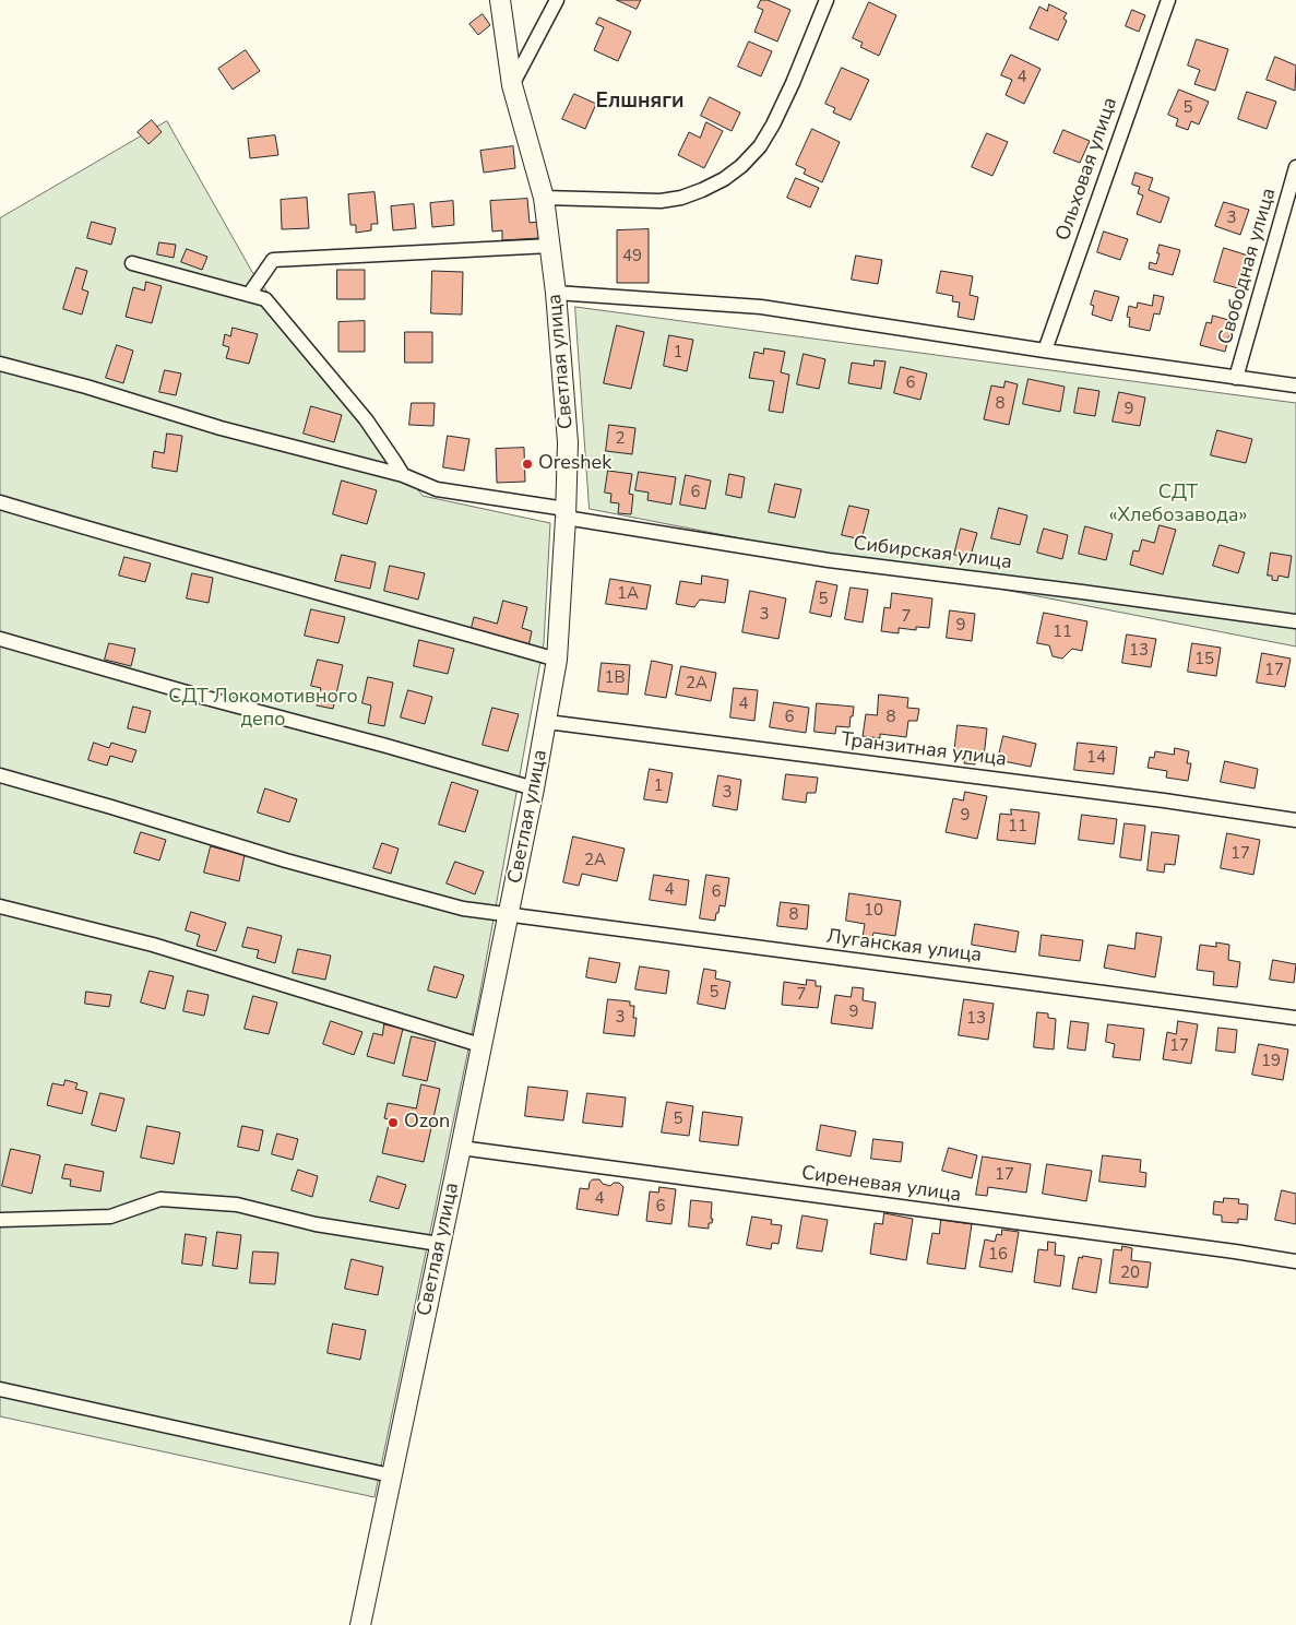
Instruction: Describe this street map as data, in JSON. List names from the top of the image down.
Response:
{
  "streets": {
    "street": [
      "Ольховая улица",
      "Свободная улица",
      "Светлая улица",
      "Сибирская улица",
      "Транзитная улица",
      "Луганская улица",
      "Сиреневая улица"
    ]
  },
  "crossings": [
    ["Светлая улица", "Сибирская улица"],
    ["Светлая улица", "Транзитная улица"],
    ["Светлая улица", "Луганская улица"],
    ["Светлая улица", "Сиреневая улица"]
  ],
  "districts": ["Елшняги"],
  "parks": ["СДТ «Хлебозавода»", "СДТ Локомотивного депо"],
  "places": ["Oreshek", "Ozon"],
  "house_numbers": [
    "4",
    "5",
    "3",
    "49",
    "1",
    "6",
    "8",
    "9",
    "2",
    "6",
    "1А",
    "5",
    "3",
    "7",
    "9",
    "11",
    "13",
    "15",
    "17",
    "1В",
    "2А",
    "4",
    "6",
    "8",
    "14",
    "1",
    "3",
    "9",
    "11",
    "17",
    "2А",
    "4",
    "6",
    "10",
    "8",
    "5",
    "7",
    "9",
    "3",
    "13",
    "17",
    "19",
    "5",
    "17",
    "4",
    "6",
    "16",
    "20"
  ]
}
